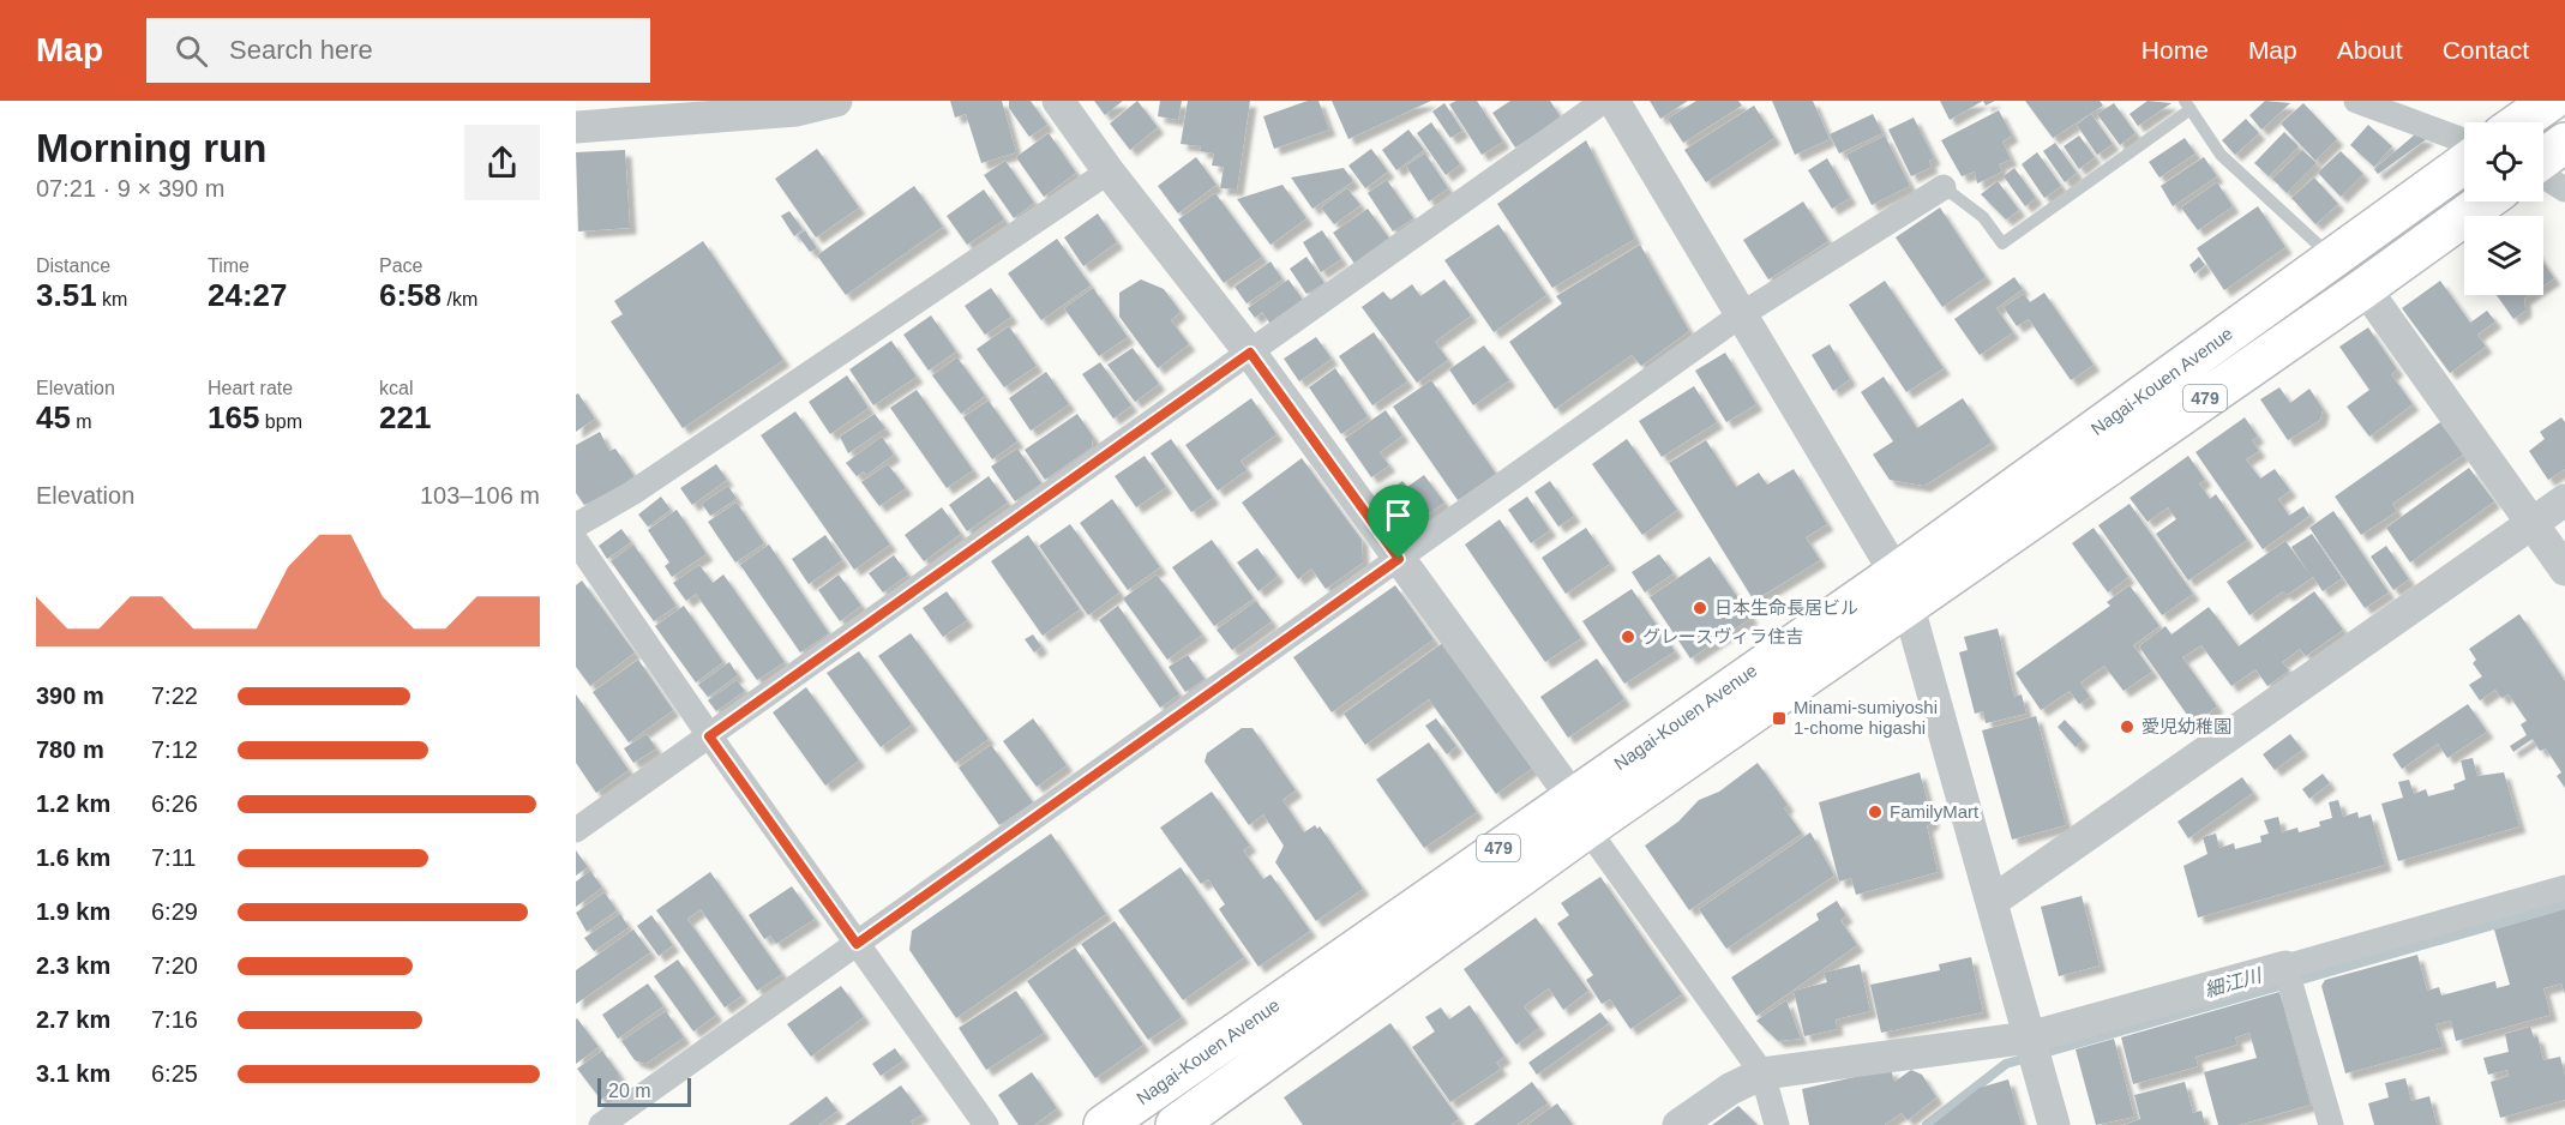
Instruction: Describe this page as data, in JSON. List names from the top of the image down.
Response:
{
  "streets": {
    "highway": ["Nagai-Kouen Avenue", "479"]
  },
  "water": ["細江川"],
  "places": {
    "other": [
      "日本生命長居ビル",
      "グレースヴィラ住吉",
      "愛児幼稚園",
      "FamilyMart"
    ],
    "transit": ["Minami-sumiyoshi 1-chome higashi"]
  },
  "scale_bar": "20 m",
  "page": {
    "header": "Map",
    "search": "Search here",
    "nav": [
      "Home",
      "Map",
      "About",
      "Contact"
    ],
    "heading": ["Morning run", "07:21 · 9 × 390 m"],
    "stats": [
      ["Distance", "3.51 km"],
      ["Time", "24:27"],
      ["Pace", "6:58 /km"],
      ["Elevation", "45 m"],
      ["Heart rate", "165 bpm"],
      ["kcal", "221"]
    ],
    "chart": ["Elevation", "103–106 m"],
    "list": [
      {
        "name": "390 m",
        "note": "7:22"
      },
      {
        "name": "780 m",
        "note": "7:12"
      },
      {
        "name": "1.2 km",
        "note": "6:26"
      },
      {
        "name": "1.6 km",
        "note": "7:11"
      },
      {
        "name": "1.9 km",
        "note": "6:29"
      },
      {
        "name": "2.3 km",
        "note": "7:20"
      },
      {
        "name": "2.7 km",
        "note": "7:16"
      },
      {
        "name": "3.1 km",
        "note": "6:25"
      }
    ],
    "scale": "20 m"
  }
}
